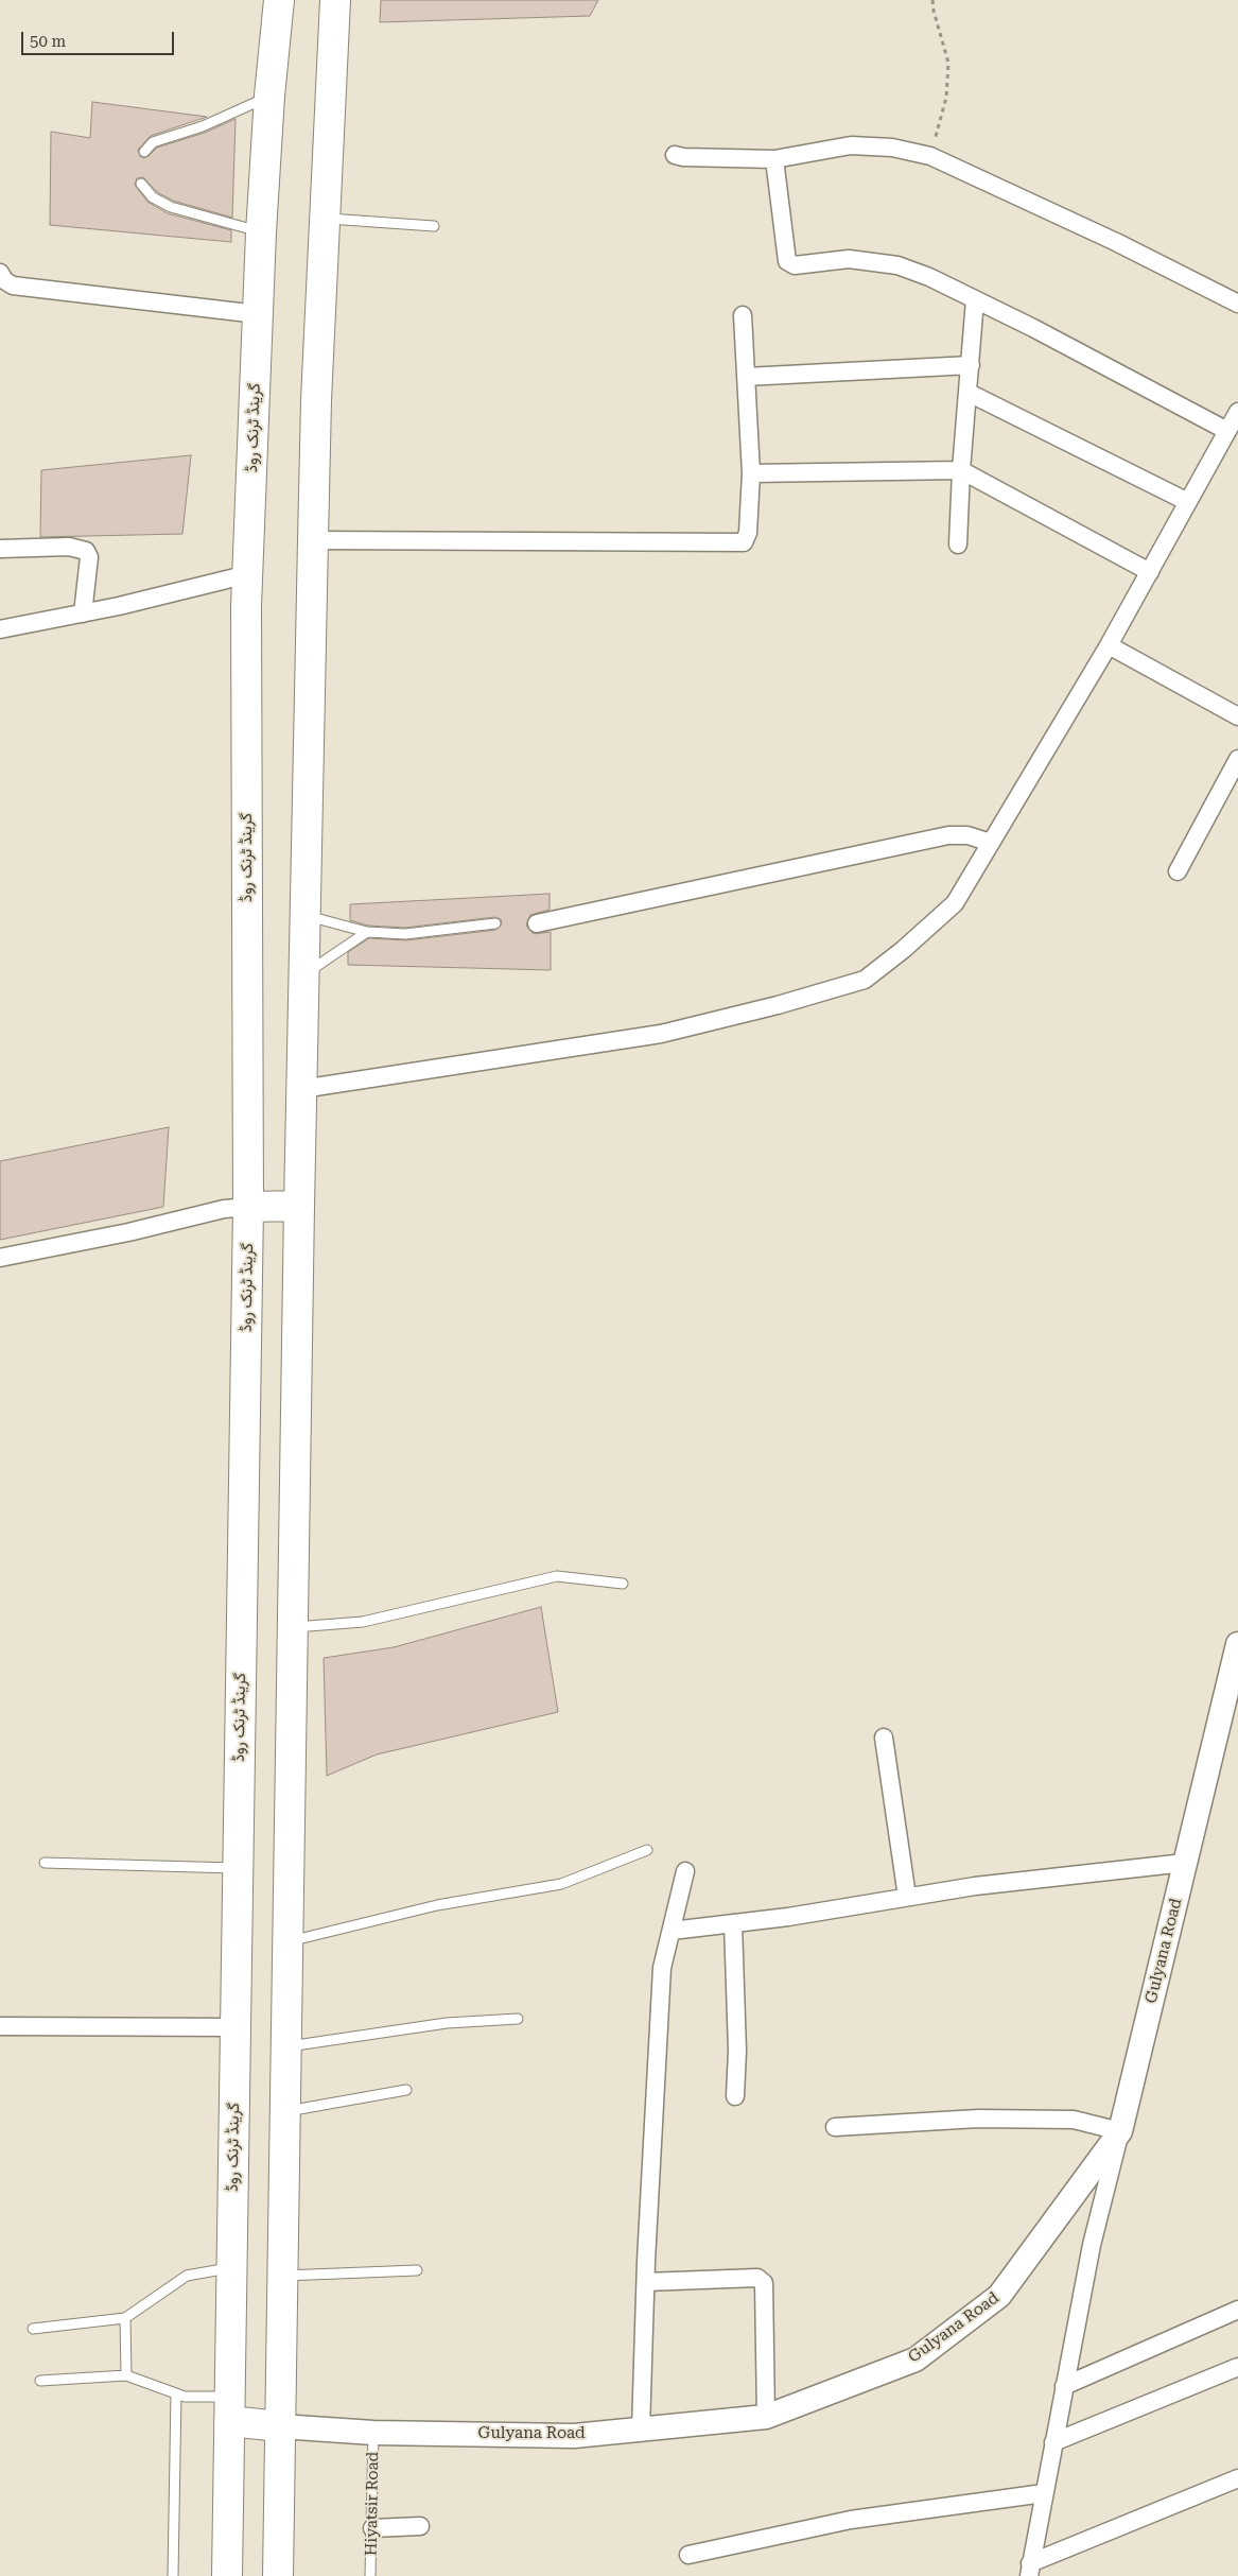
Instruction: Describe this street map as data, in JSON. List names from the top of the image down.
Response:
{
  "streets": {
    "highway": ["گرینڈ ٹرنک روڈ"],
    "main road": ["Gulyana Road"],
    "lane": ["Hiyatsir Road"]
  },
  "crossings": [
    ["Gulyana Road", "Hiyatsir Road"]
  ],
  "scale_bar": "50 m"
}
